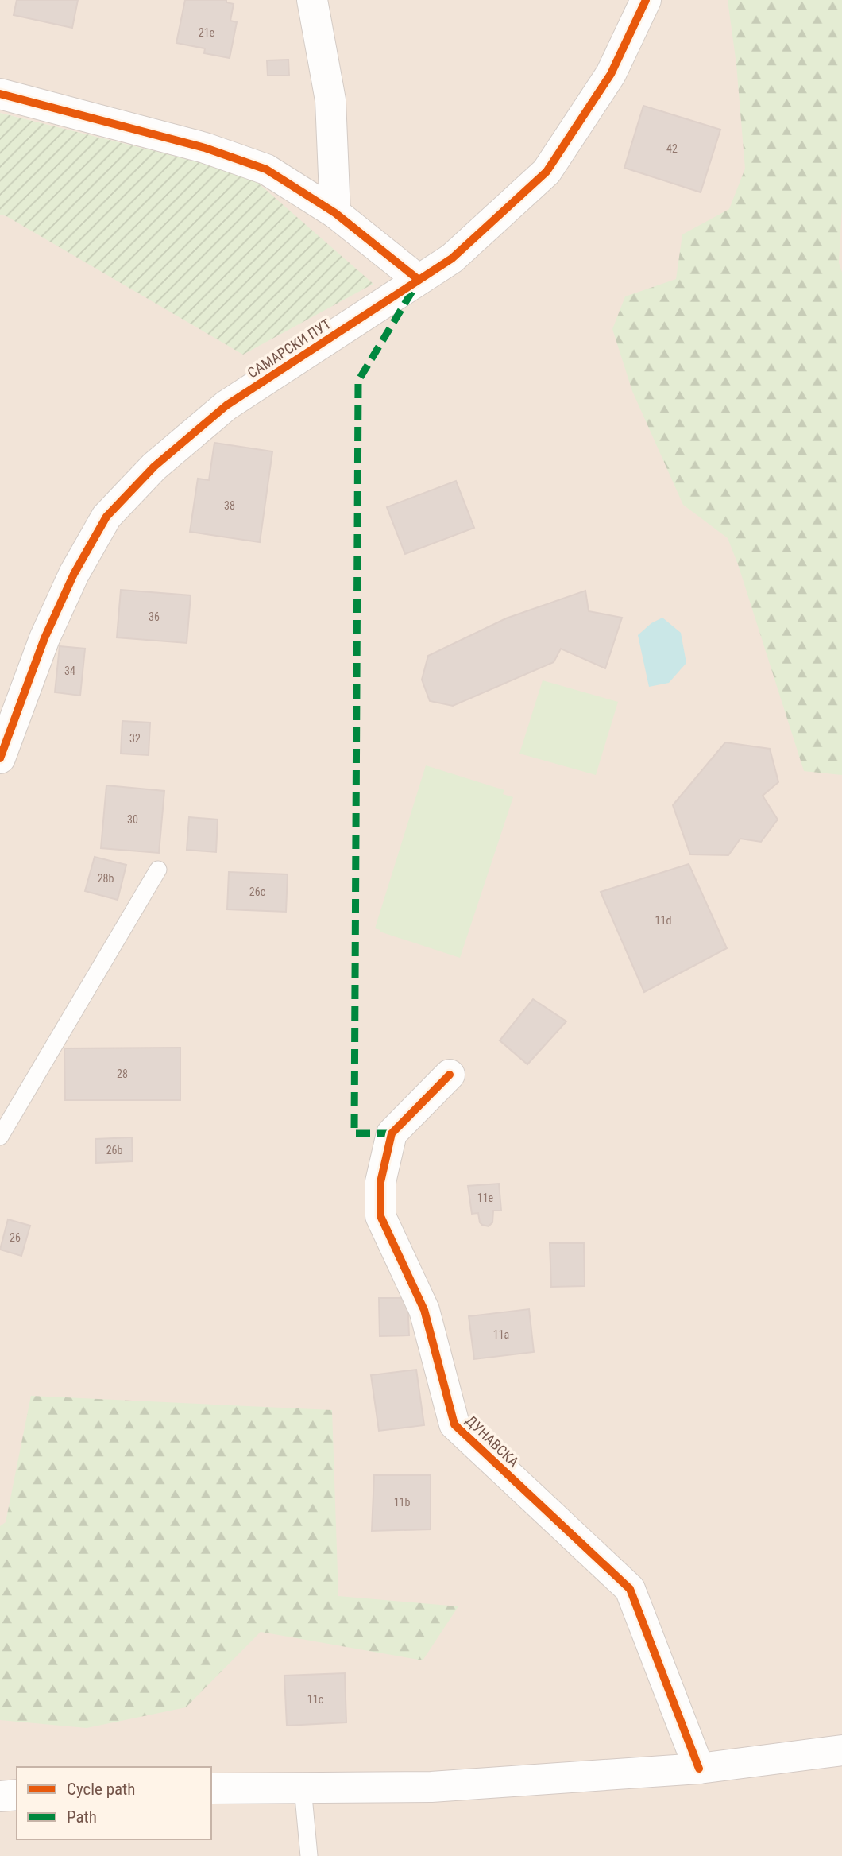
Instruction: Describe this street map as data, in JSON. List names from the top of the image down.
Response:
{
  "streets": {
    "street": ["САМАРСКИ ПУТ", "ДУНАВСКА"]
  },
  "house_numbers": [
    "21e",
    "42",
    "38",
    "36",
    "34",
    "32",
    "30",
    "28b",
    "26c",
    "11d",
    "28",
    "26b",
    "11e",
    "26",
    "11a",
    "11b",
    "11c"
  ],
  "legend": ["Cycle path", "Path"]
}
